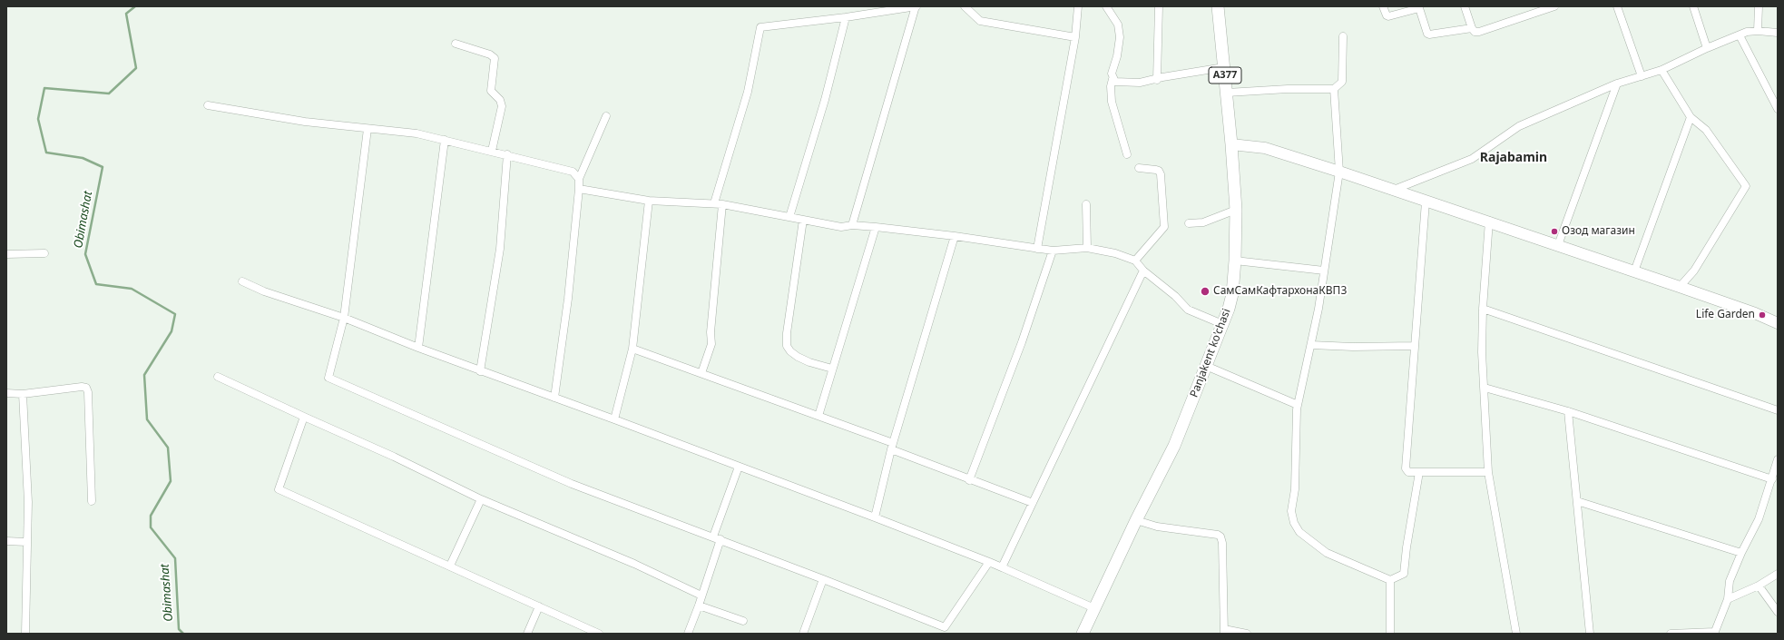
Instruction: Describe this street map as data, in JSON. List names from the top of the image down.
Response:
{
  "streets": {
    "main road": ["A377", "Panjakent ko'chasi"]
  },
  "districts": ["Rajabamin"],
  "water": ["Obimashat"],
  "places": ["Озод магазин", "СамСамКафтархонаКВП3", "Life Garden"]
}
